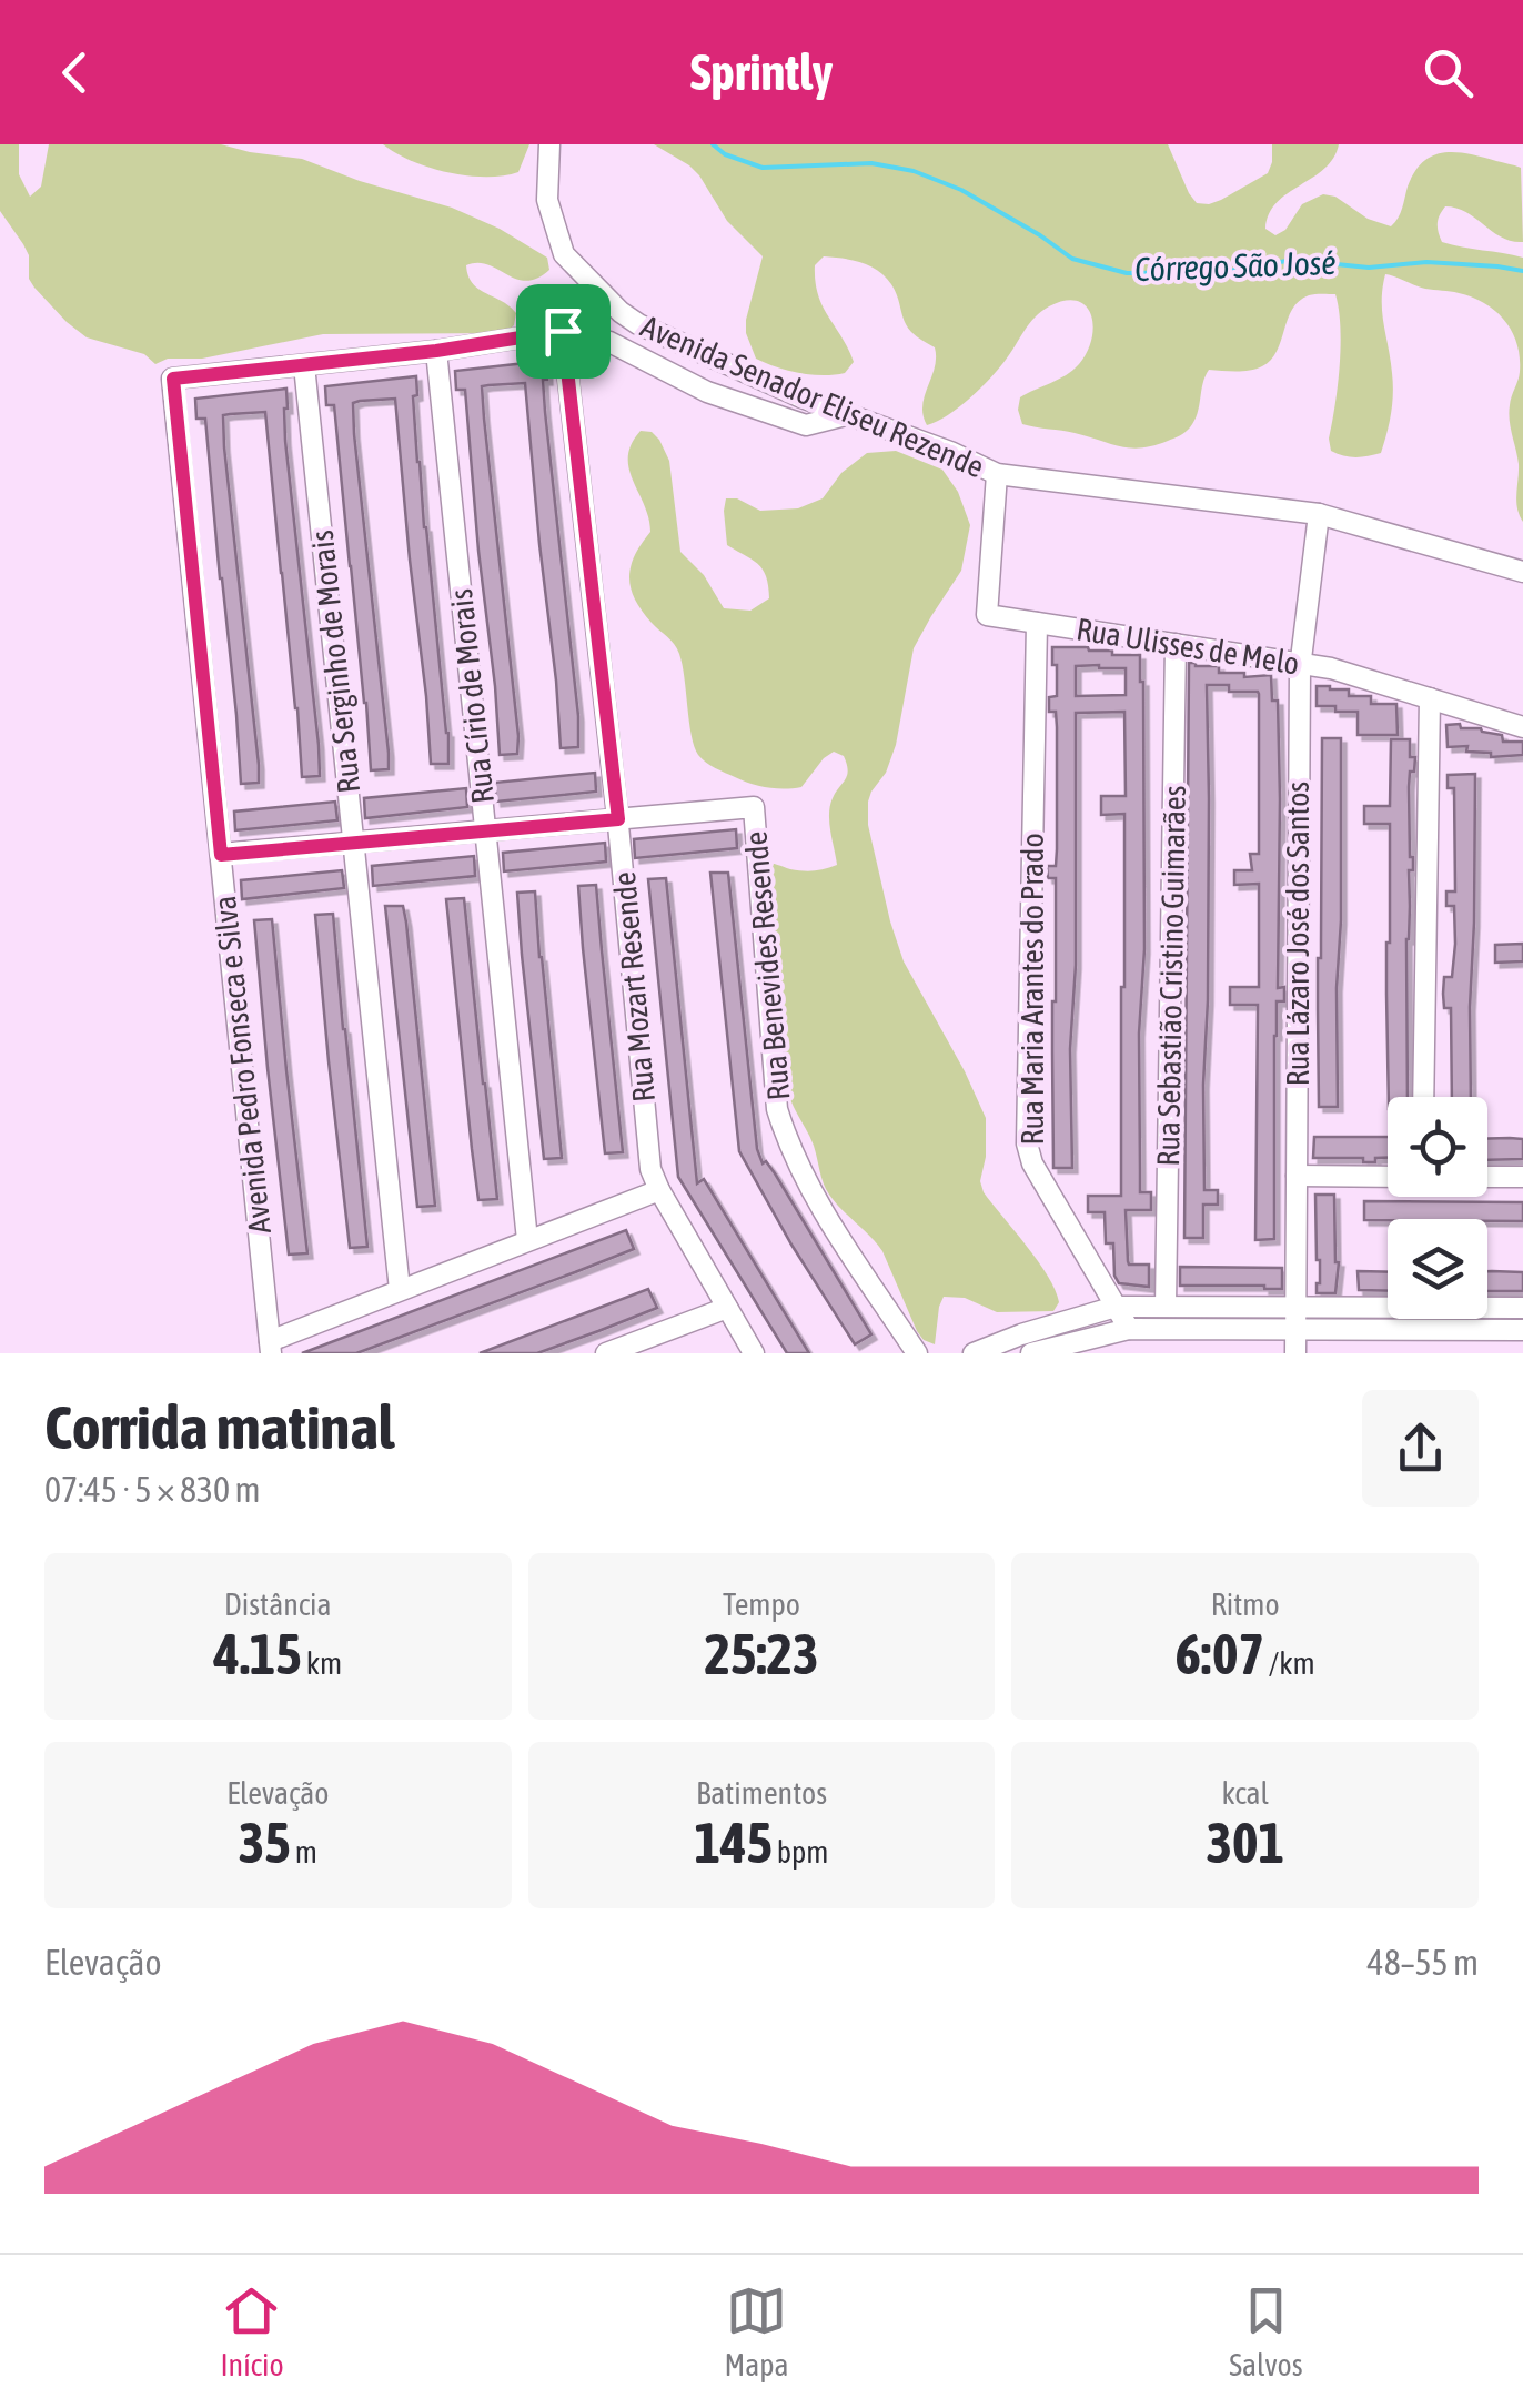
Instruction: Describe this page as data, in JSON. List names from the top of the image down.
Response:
{
  "streets": {
    "street": [
      "Avenida Senador Eliseu Rezende",
      "Rua Ulisses de Melo",
      "Rua Serginho de Morais",
      "Rua Círio de Morais",
      "Rua Lázaro José dos Santos",
      "Rua Benevides Resende",
      "Rua Sebastião Cristino Guimarães",
      "Rua Mozart Resende",
      "Rua Maria Arantes do Prado",
      "Avenida Pedro Fonseca e Silva"
    ]
  },
  "crossings": [
    ["Avenida Senador Eliseu Rezende", "Rua Ulisses de Melo"],
    ["Avenida Senador Eliseu Rezende", "Rua Lázaro José dos Santos"],
    ["Rua Ulisses de Melo", "Rua Lázaro José dos Santos"],
    ["Rua Ulisses de Melo", "Rua Sebastião Cristino Guimarães"],
    ["Rua Ulisses de Melo", "Rua Maria Arantes do Prado"],
    ["Rua Serginho de Morais", "Avenida Pedro Fonseca e Silva"],
    ["Rua Benevides Resende", "Rua Mozart Resende"]
  ],
  "water": ["Córrego São José"],
  "page": {
    "header": "Sprintly",
    "heading": ["Corrida matinal", "07:45 · 5 × 830 m"],
    "stats": [
      ["Distância", "4.15 km"],
      ["Tempo", "25:23"],
      ["Ritmo", "6:07 /km"],
      ["Elevação", "35 m"],
      ["Batimentos", "145 bpm"],
      ["kcal", "301"]
    ],
    "chart": ["Elevação", "48–55 m"],
    "tabs": ["Início", "Mapa", "Salvos"]
  }
}
